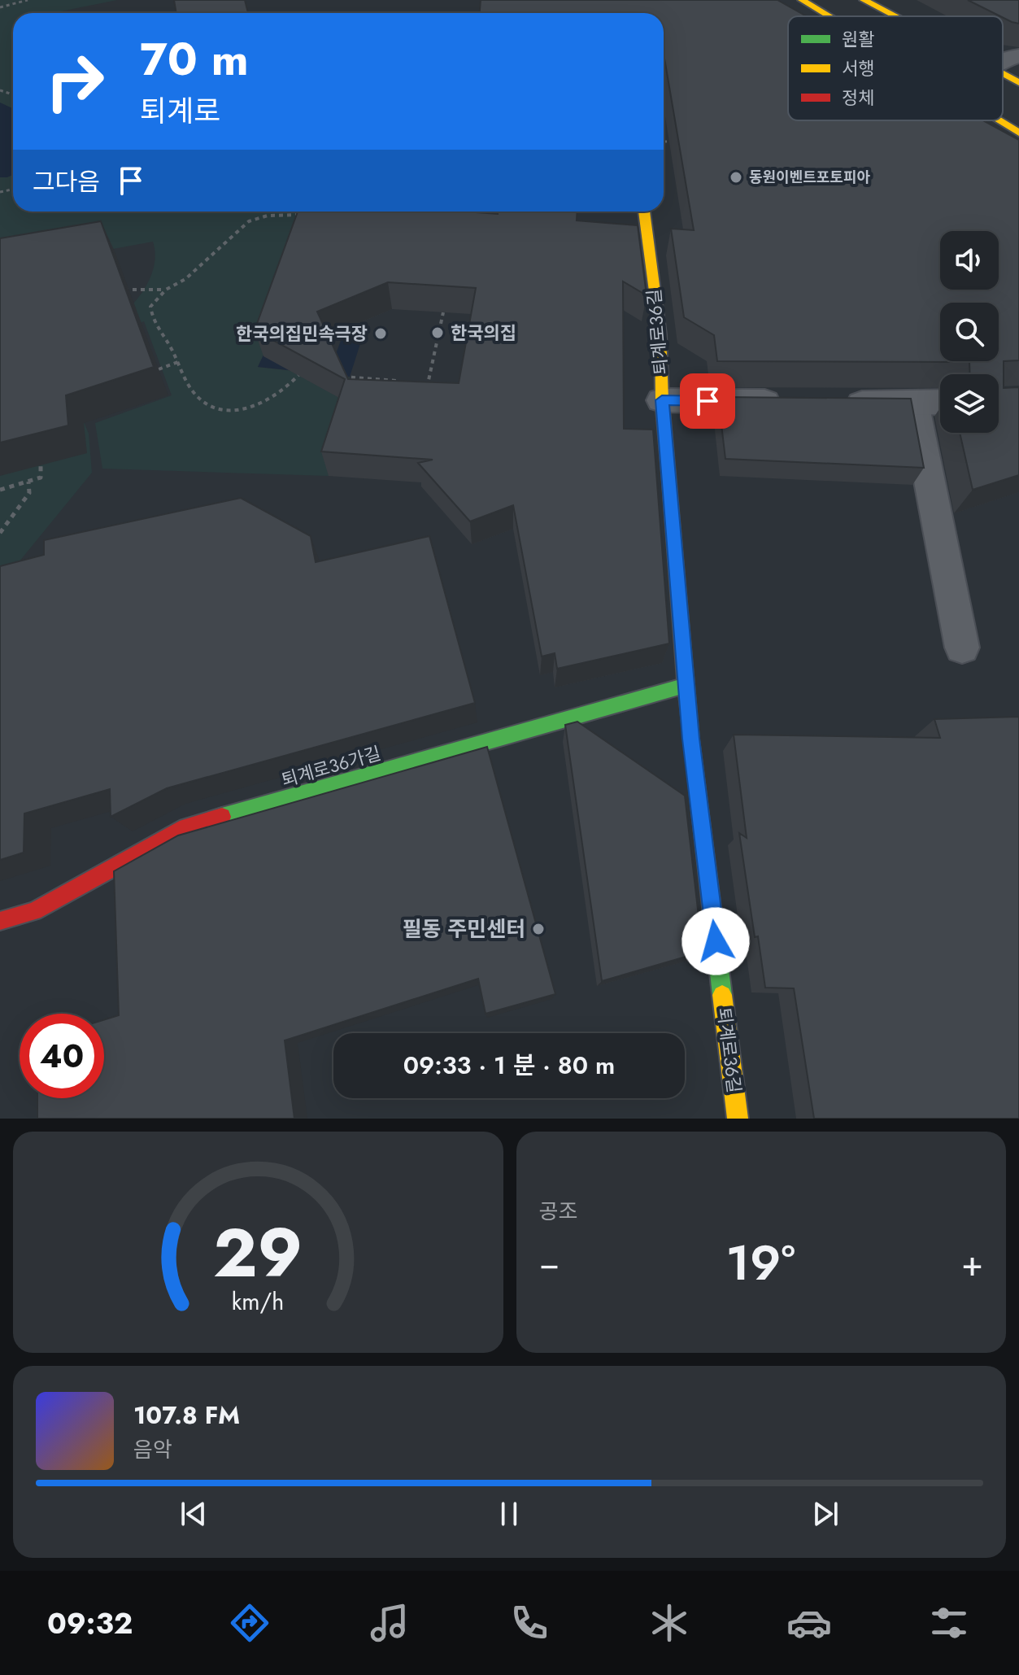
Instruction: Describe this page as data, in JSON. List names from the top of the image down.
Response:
{
  "streets": {
    "street": ["퇴계로36길", "퇴계로36가길"]
  },
  "crossings": [
    ["퇴계로36길", "퇴계로36가길"]
  ],
  "places": [
    "동원이벤트포토피아",
    "한국의집",
    "한국의집민속극장",
    "필동 주민센터"
  ],
  "legend": ["원활", "서행", "정체"],
  "page": {
    "turn": ["70 m", "퇴계로"],
    "then": "그다음",
    "limit": "40",
    "trip": "09:33 · 1 분 · 80 m",
    "tile": "공조",
    "heat": ["−", "19°", "+"],
    "song": ["107.8 FM", "음악"],
    "tabs": "09:32",
    "gauge": ["29", "km/h"]
  }
}
